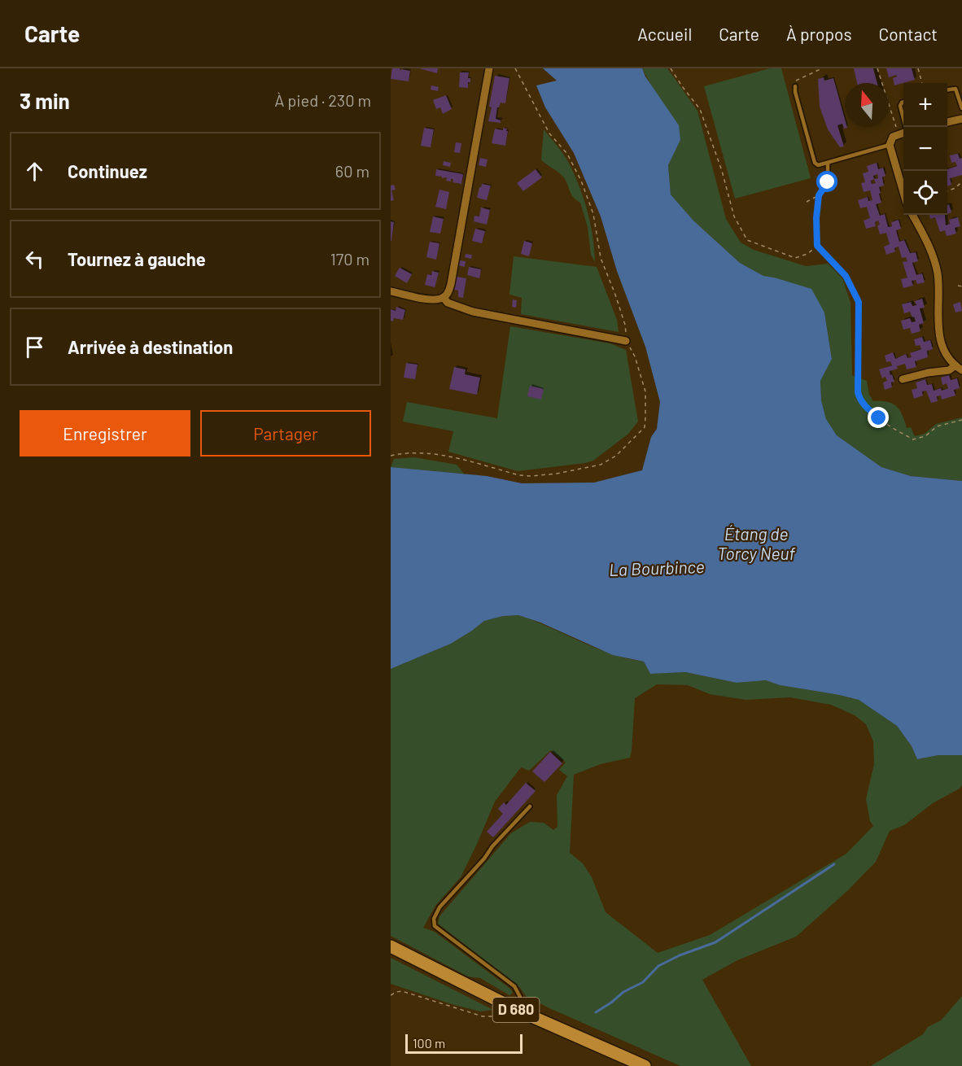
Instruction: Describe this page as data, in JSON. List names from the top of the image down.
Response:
{
  "streets": {
    "main road": ["D 680"]
  },
  "water": ["Étang de Torcy Neuf", "La Bourbince"],
  "scale_bar": "100 m",
  "north": "top",
  "page": {
    "header": "Carte",
    "nav": [
      "Accueil",
      "Carte",
      "À propos",
      "Contact"
    ],
    "heading": ["3 min", "À pied · 230 m"],
    "map_buttons": ["+", "−"],
    "list": [
      ["Continuez", "60 m"],
      ["Tournez à gauche", "170 m"],
      "Arrivée à destination"
    ],
    "buttons": ["Enregistrer", "Partager"],
    "scale": "100 m"
  }
}
